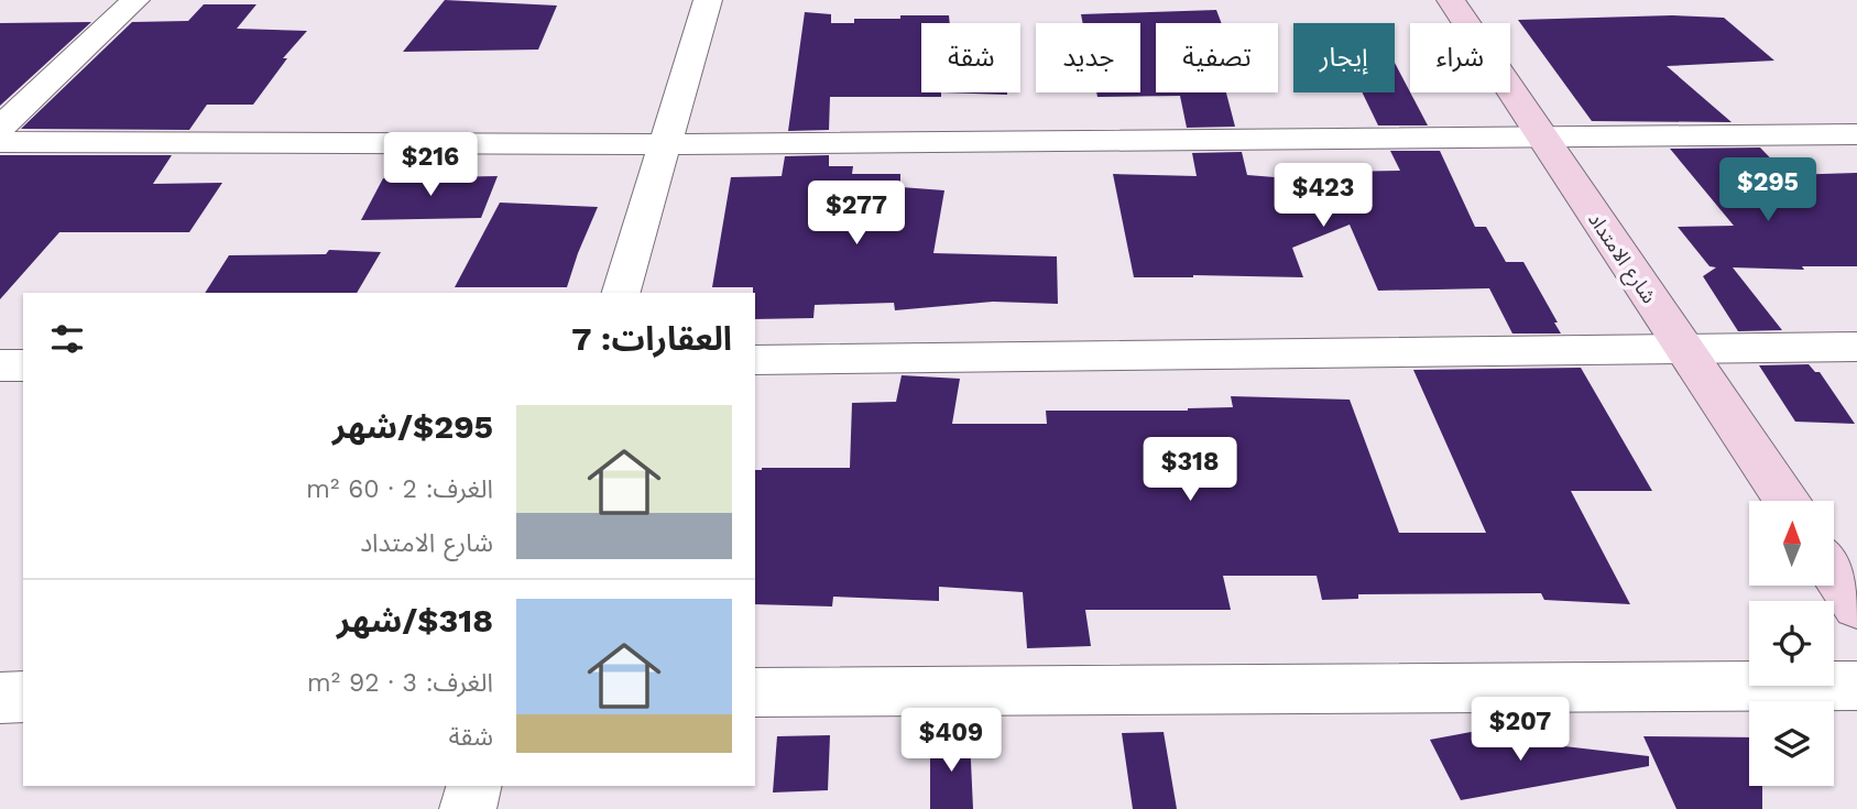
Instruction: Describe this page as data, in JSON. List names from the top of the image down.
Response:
{
  "streets": {
    "street": ["شارع الامتداد"]
  },
  "north": "top",
  "page": {
    "chip": [
      "شراء",
      "إيجار",
      "تصفية",
      "جديد",
      "شقة"
    ],
    "price": [
      "$216",
      "$295",
      "$423",
      "$277",
      "$318",
      "$207",
      "$409"
    ],
    "heading": "العقارات: 7",
    "list": [
      {
        "name": "$295/شهر",
        "note": "الغرف: 2 · 60 m² · شارع الامتداد"
      },
      {
        "name": "$318/شهر",
        "note": "الغرف: 3 · 92 m² · شقة"
      }
    ]
  }
}
